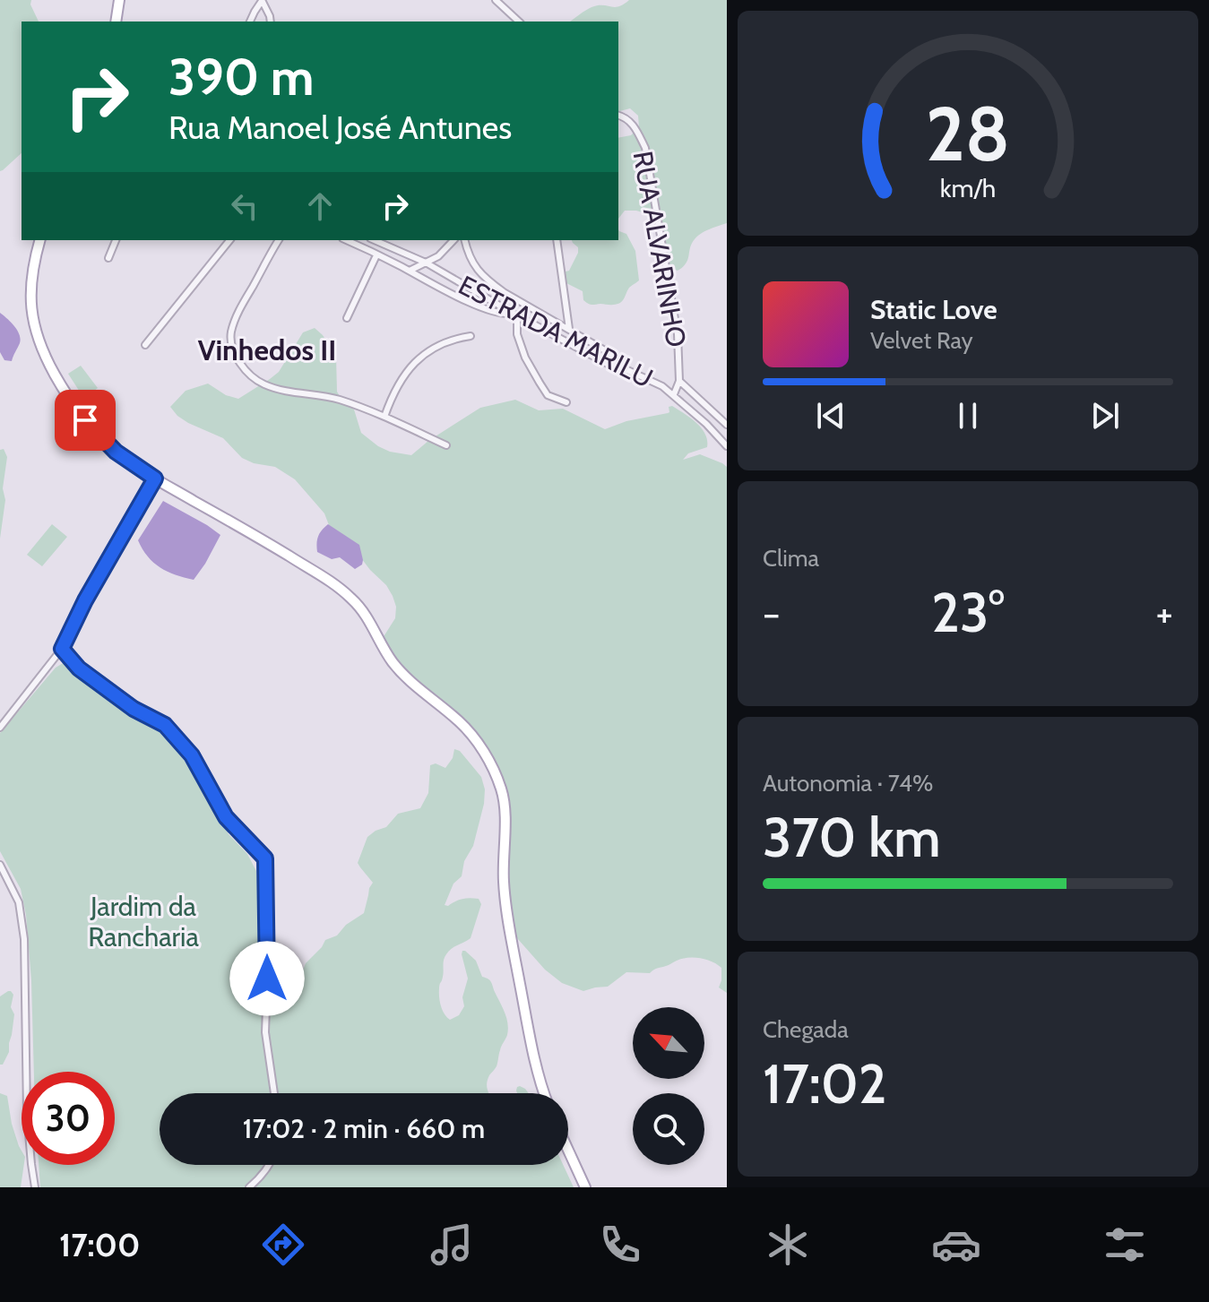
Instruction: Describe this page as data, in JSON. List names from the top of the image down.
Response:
{
  "streets": {
    "street": ["RUA ALVARINHO", "ESTRADA MARILU"]
  },
  "crossings": [
    ["RUA ALVARINHO", "ESTRADA MARILU"]
  ],
  "districts": ["Vinhedos II"],
  "parks": ["Jardim da Rancharia"],
  "north": "top left",
  "page": {
    "turn": ["390 m", "Rua Manoel José Antunes"],
    "song": ["Static Love", "Velvet Ray"],
    "tile": [
      "Clima",
      ["Autonomia · 74%", "370 km"],
      ["Chegada", "17:02"]
    ],
    "heat": ["−", "23°", "+"],
    "limit": "30",
    "trip": "17:02 · 2 min · 660 m",
    "tabs": "17:00",
    "gauge": ["28", "km/h"]
  }
}
